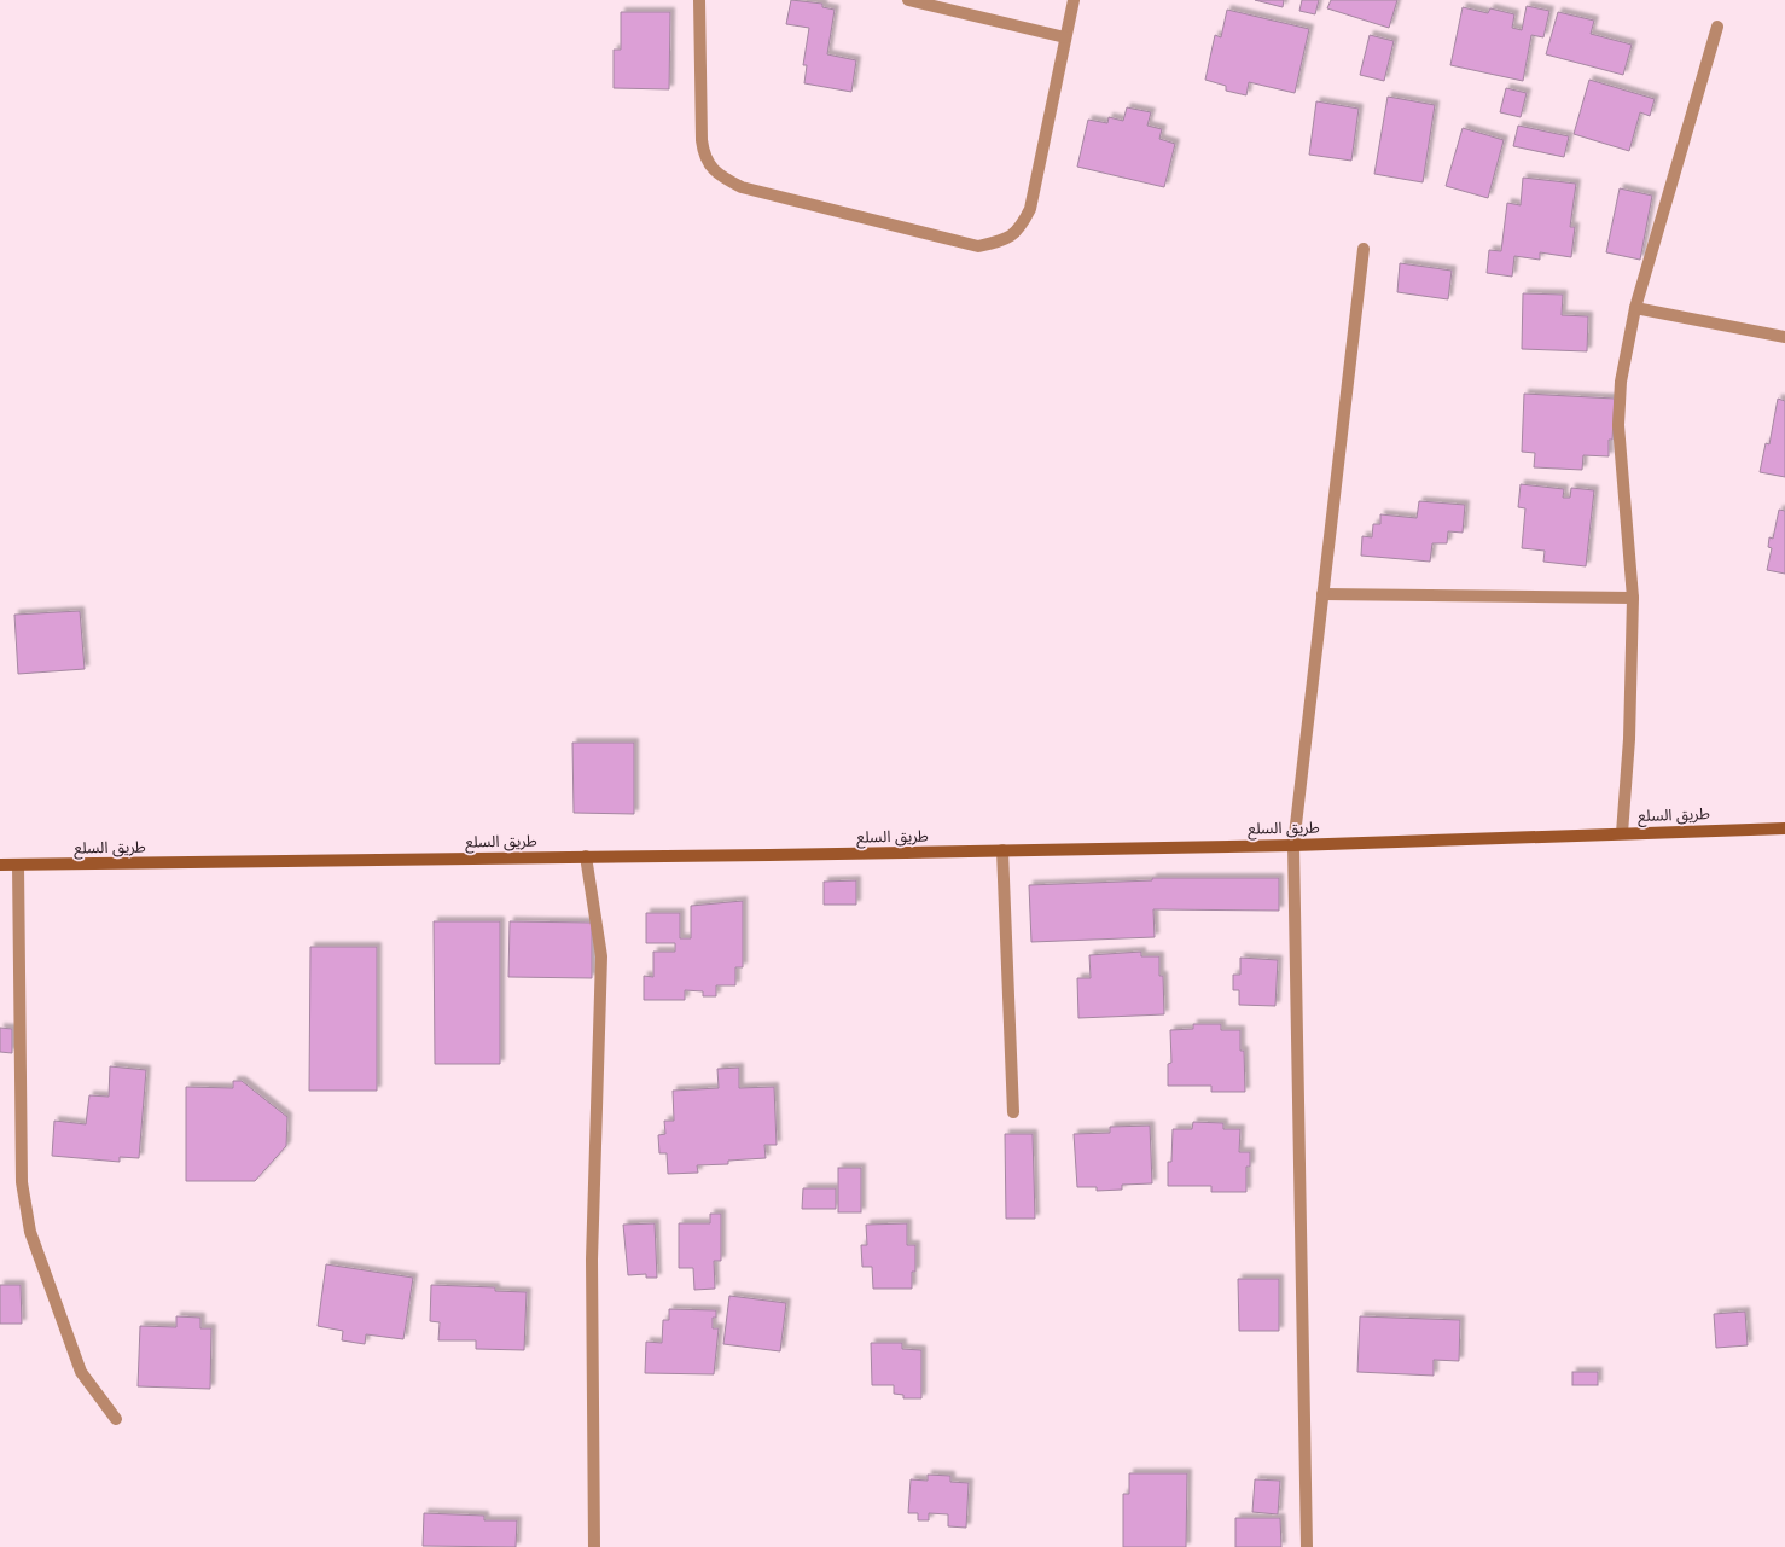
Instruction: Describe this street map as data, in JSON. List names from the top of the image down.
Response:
{
  "streets": {
    "street": ["طريق السلع"]
  }
}
